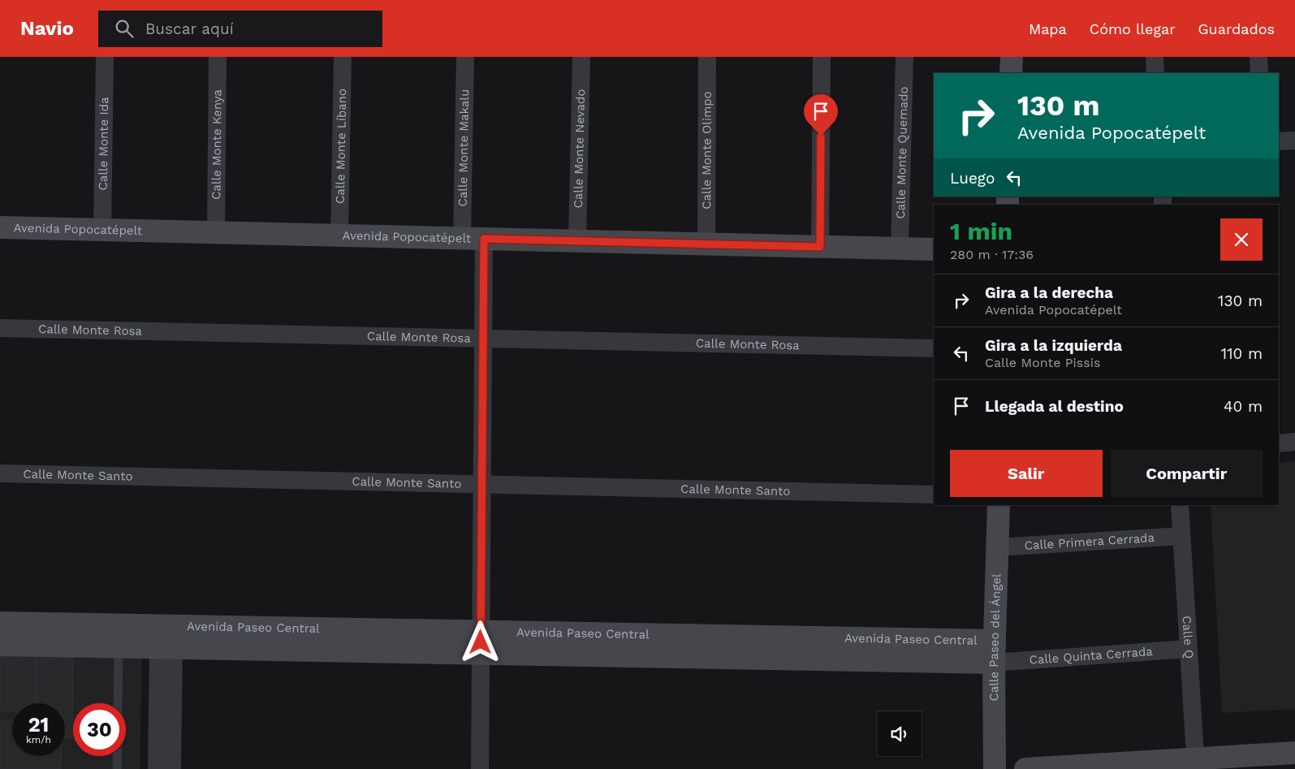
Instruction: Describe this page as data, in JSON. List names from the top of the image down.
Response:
{
  "streets": {
    "street": [
      "Calle Monte Ida",
      "Calle Monte Kenya",
      "Calle Monte Líbano",
      "Calle Monte Makalu",
      "Calle Monte Nevado",
      "Calle Monte Olimpo",
      "Calle Monte Quemado",
      "Avenida Popocatépelt",
      "Calle Monte Rosa",
      "Calle Monte Santo",
      "Calle Primera Cerrada",
      "Avenida Paseo Central",
      "Calle Paseo del Ángel",
      "Calle Q",
      "Calle Quinta Cerrada"
    ]
  },
  "crossings": [
    ["Calle Monte Ida", "Avenida Popocatépelt"],
    ["Calle Monte Kenya", "Avenida Popocatépelt"],
    ["Calle Monte Líbano", "Avenida Popocatépelt"],
    ["Calle Monte Makalu", "Avenida Popocatépelt"],
    ["Calle Monte Nevado", "Avenida Popocatépelt"],
    ["Calle Monte Olimpo", "Avenida Popocatépelt"],
    ["Calle Monte Quemado", "Avenida Popocatépelt"],
    ["Calle Primera Cerrada", "Calle Paseo del Ángel"],
    ["Calle Primera Cerrada", "Calle Q"],
    ["Avenida Paseo Central", "Calle Paseo del Ángel"],
    ["Avenida Paseo Central", "Calle Quinta Cerrada"],
    ["Calle Paseo del Ángel", "Calle Quinta Cerrada"],
    ["Calle Q", "Calle Quinta Cerrada"]
  ],
  "page": {
    "header": "Navio",
    "search": "Buscar aquí",
    "nav": ["Mapa", "Cómo llegar", "Guardados"],
    "turn": ["130 m", "Avenida Popocatépelt"],
    "then": "Luego",
    "heading": ["1 min", "280 m · 17:36"],
    "list": [
      {
        "name": "Gira a la derecha",
        "note": "Avenida Popocatépelt",
        "value": "130 m"
      },
      {
        "name": "Gira a la izquierda",
        "note": "Calle Monte Pissis",
        "value": "110 m"
      },
      {
        "name": "Llegada al destino",
        "value": "40 m"
      }
    ],
    "buttons": ["Salir", "Compartir"],
    "speed": "21 km/h",
    "limit": "30"
  }
}
